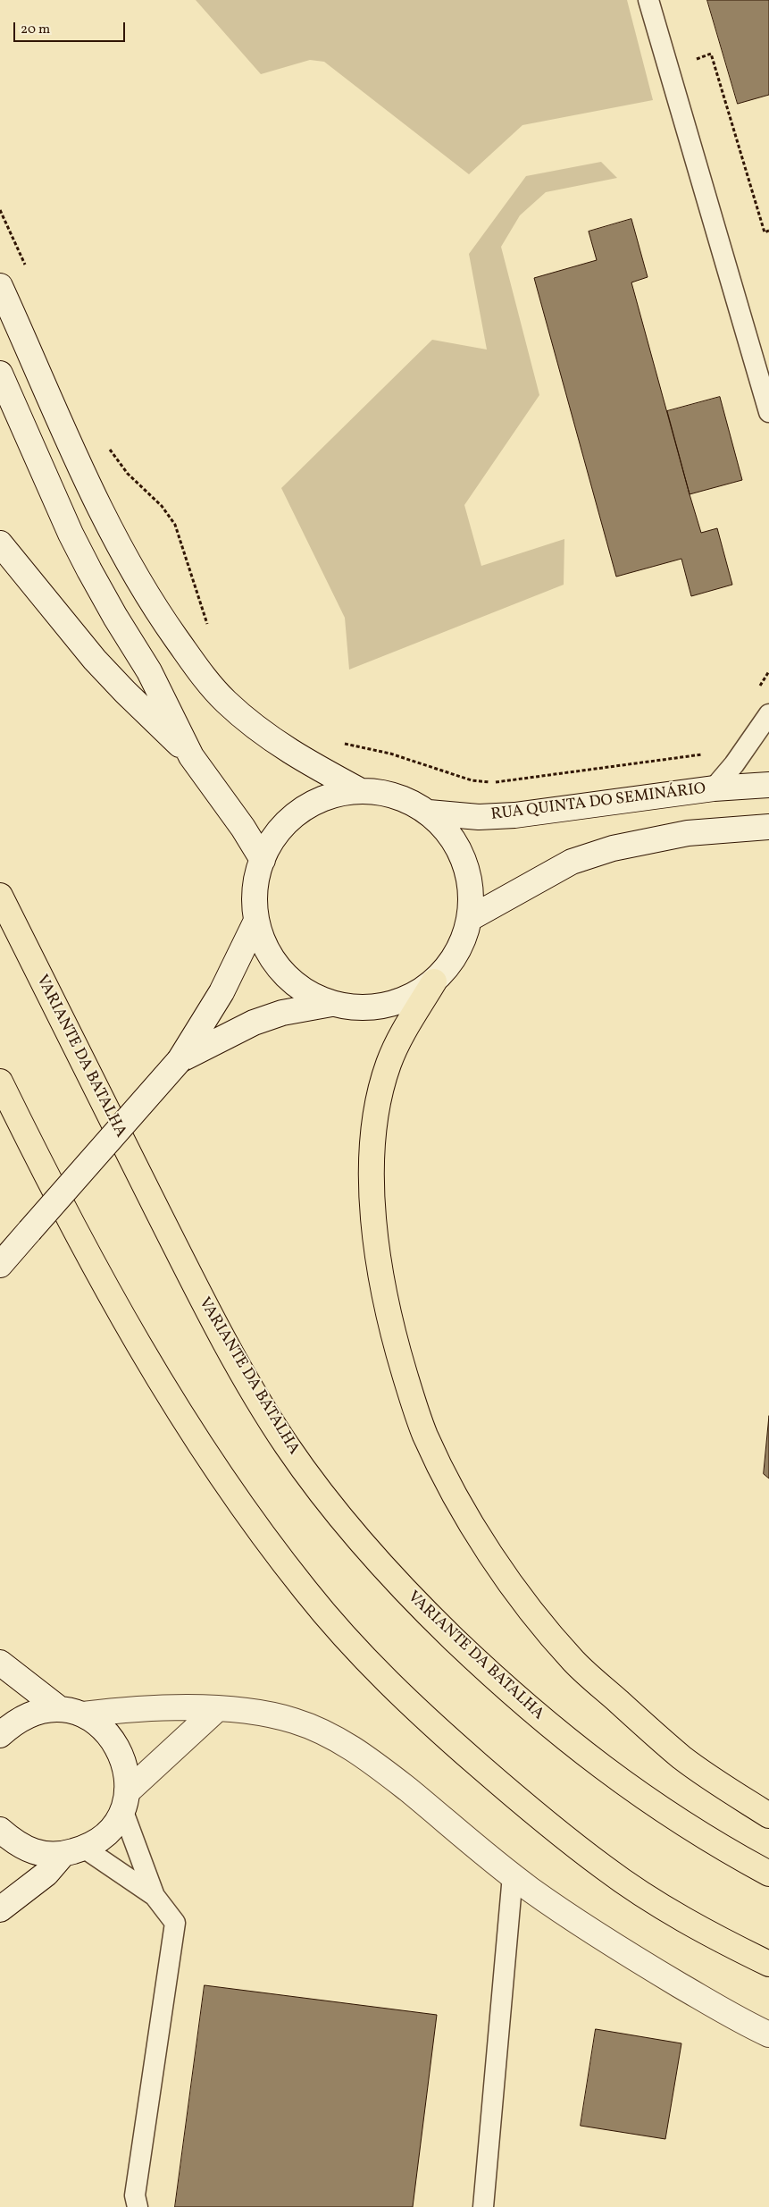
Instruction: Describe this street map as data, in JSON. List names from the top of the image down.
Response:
{
  "streets": {
    "highway": ["VARIANTE DA BATALHA"],
    "main road": ["RUA QUINTA DO SEMINÁRIO"]
  },
  "scale_bar": "20 m"
}
